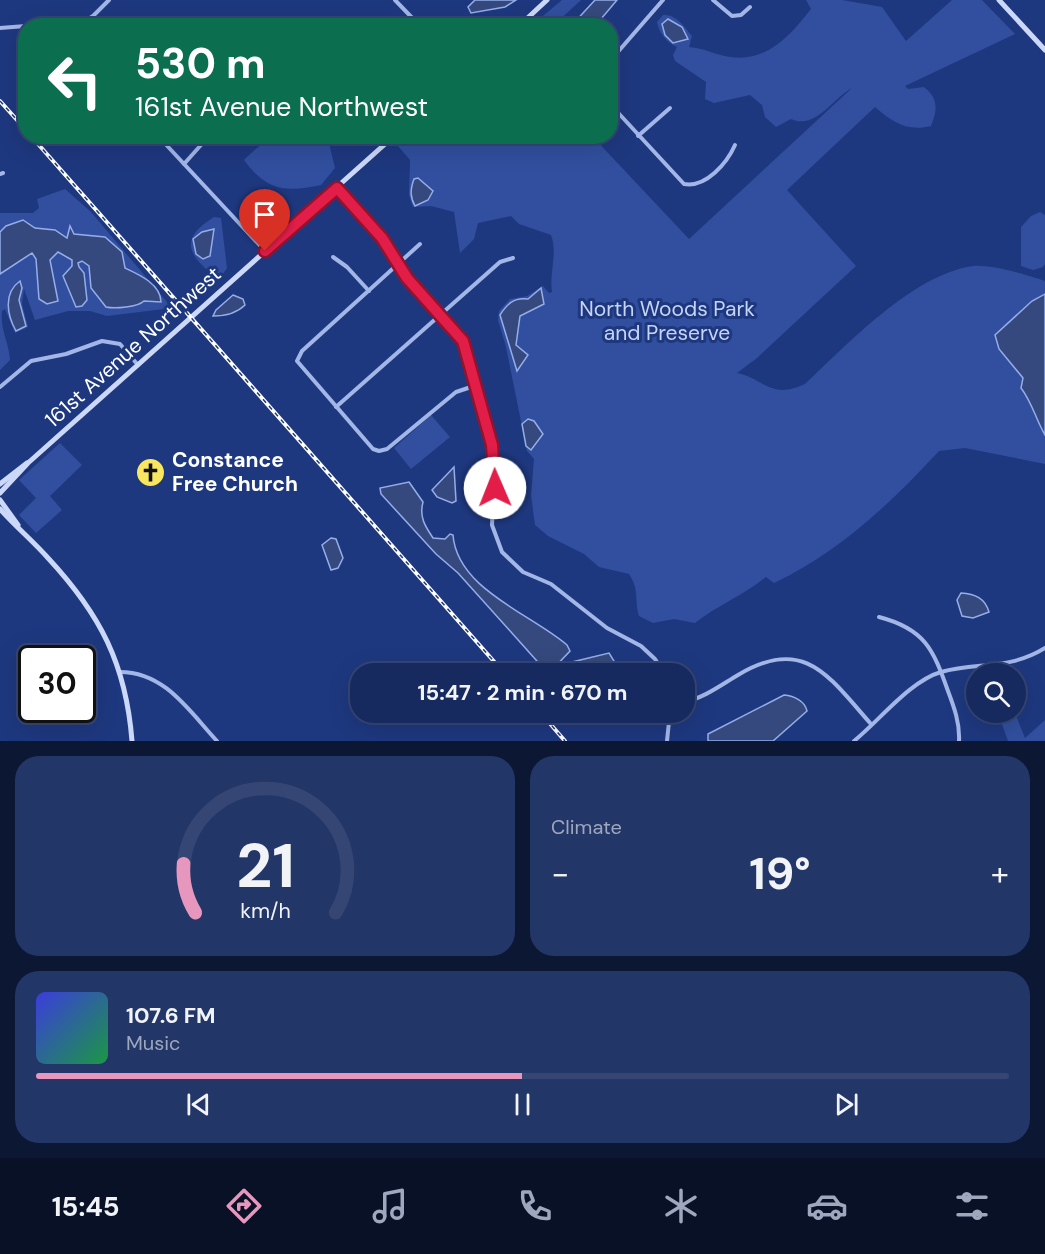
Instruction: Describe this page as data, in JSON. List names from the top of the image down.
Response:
{
  "streets": {
    "main road": ["161st Avenue Northwest"]
  },
  "parks": ["North Woods Park and Preserve"],
  "places": {
    "church": ["Constance Free Church"]
  },
  "page": {
    "turn": ["530 m", "161st Avenue Northwest"],
    "limit": "30",
    "trip": "15:47 · 2 min · 670 m",
    "tile": "Climate",
    "heat": ["−", "19°", "+"],
    "song": ["107.6 FM", "Music"],
    "tabs": "15:45",
    "gauge": ["21", "km/h"]
  }
}
